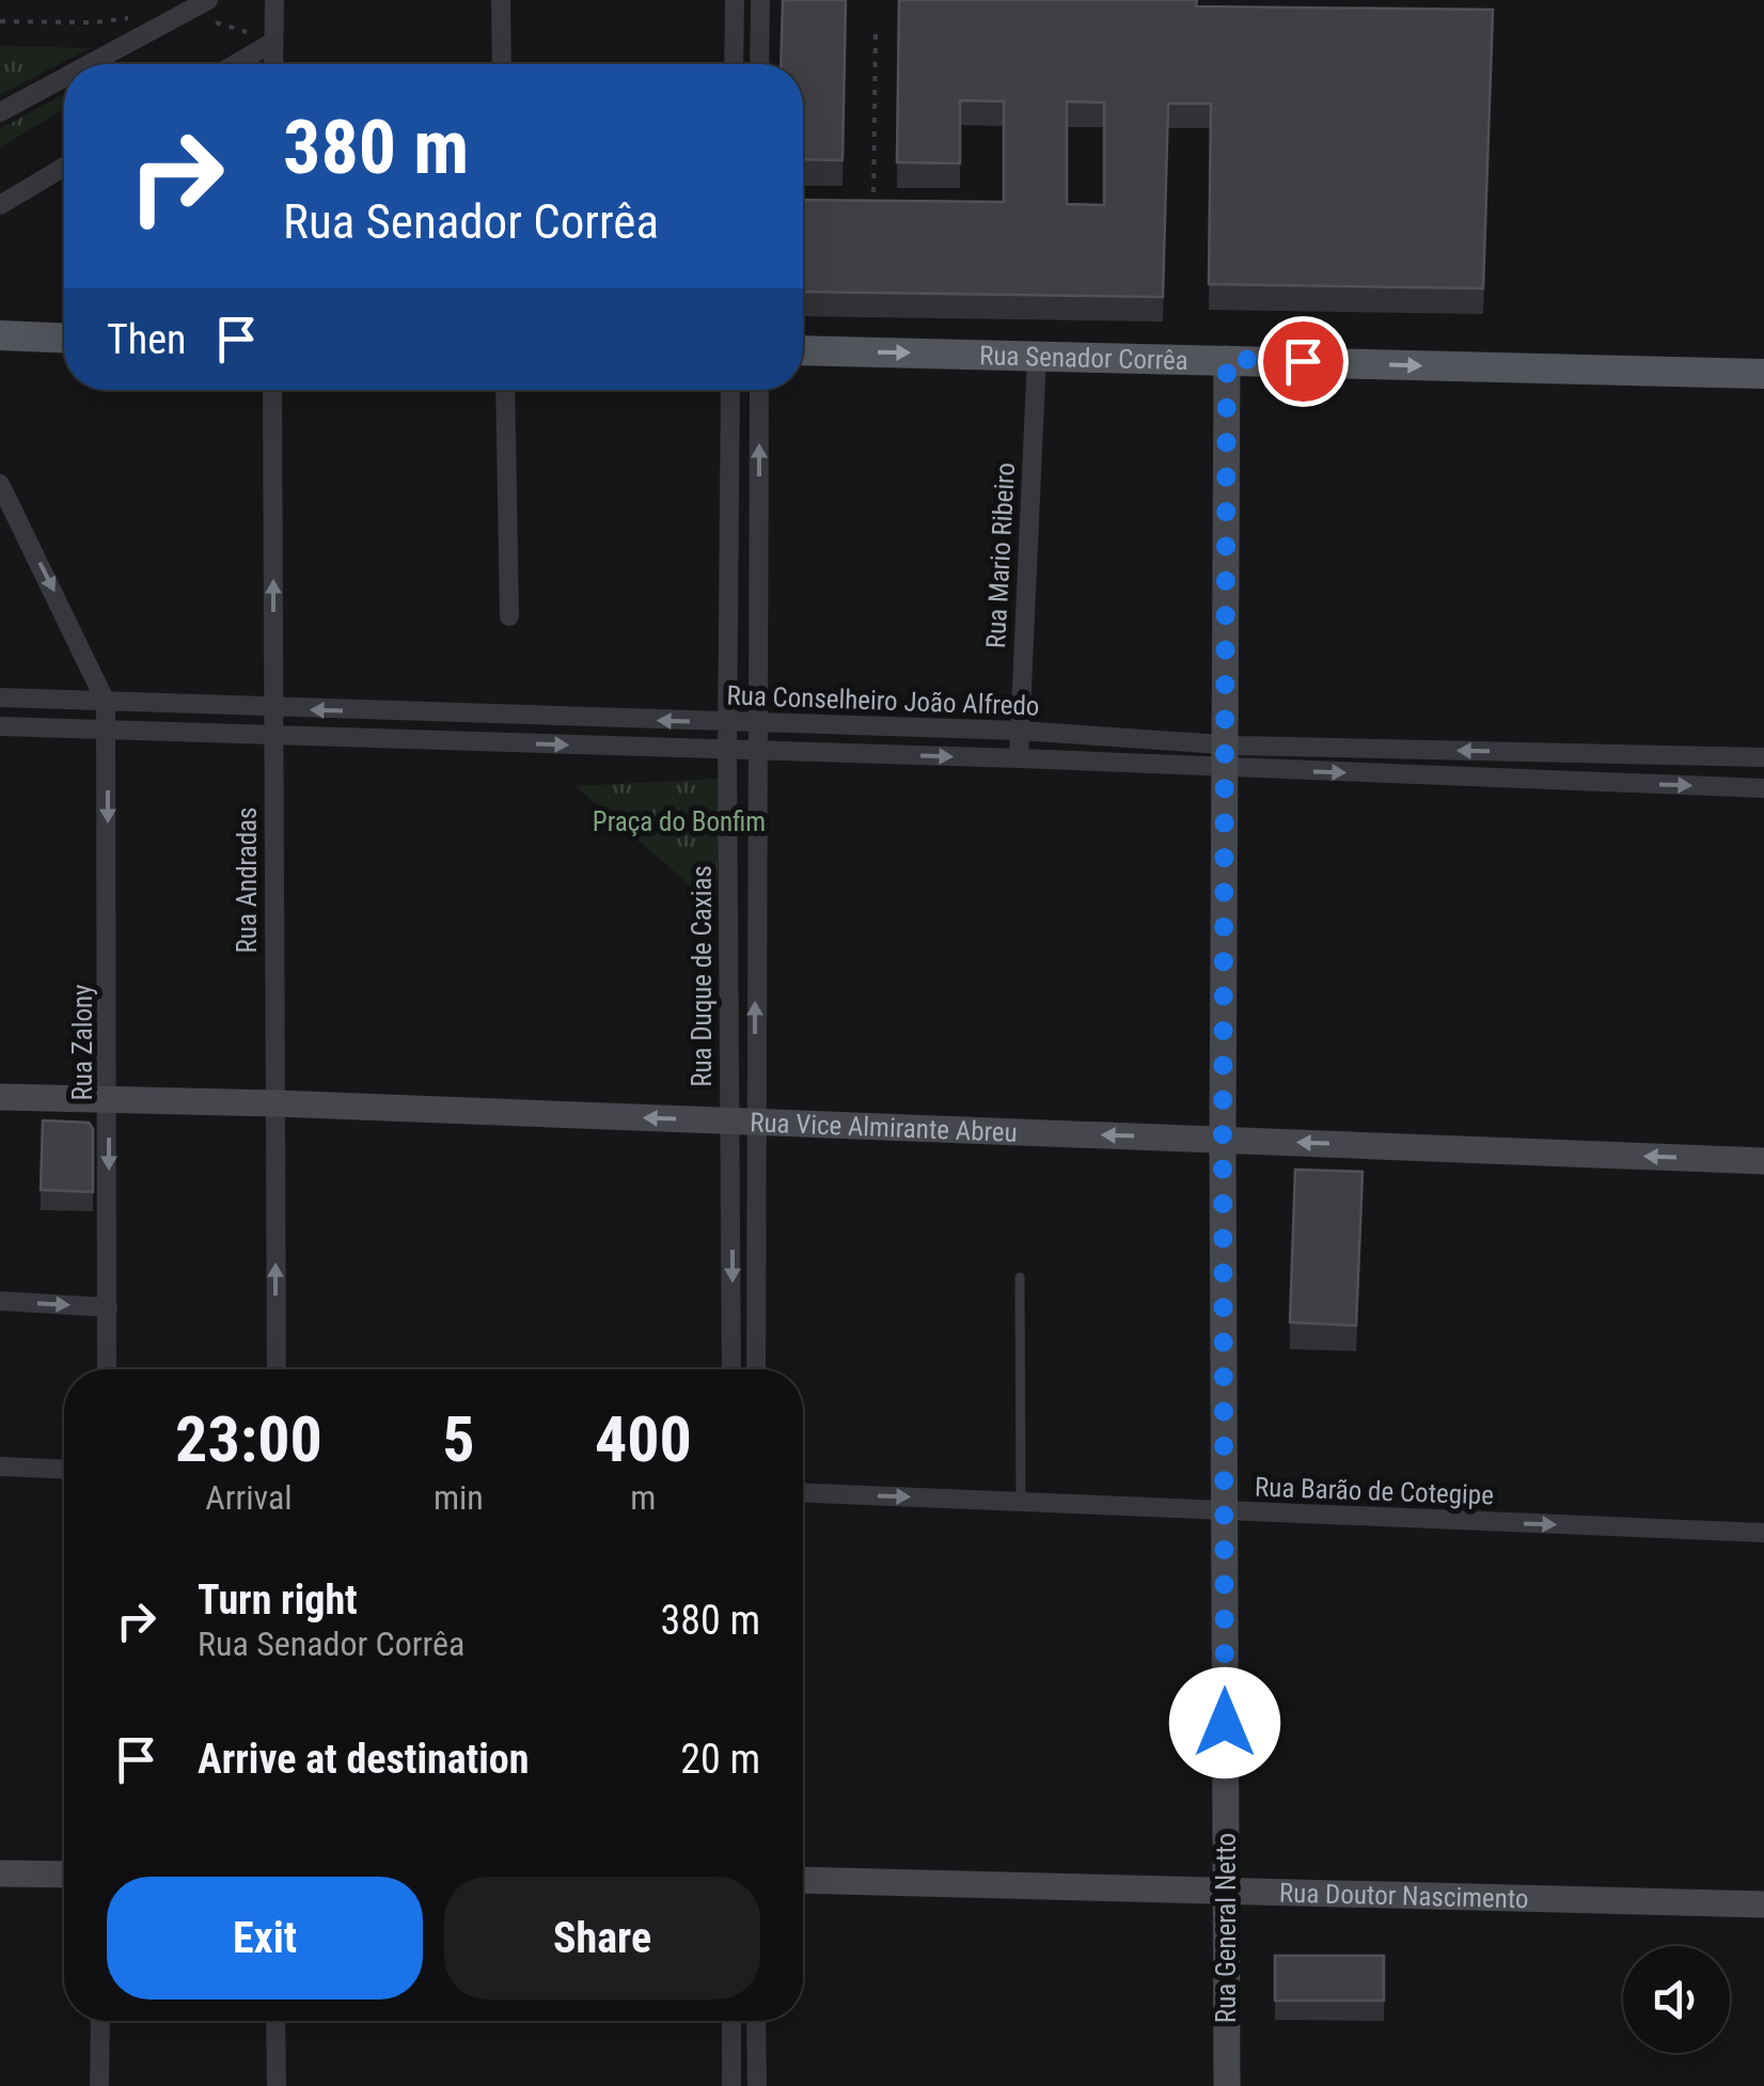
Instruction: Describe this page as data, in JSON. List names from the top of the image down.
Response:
{
  "streets": {
    "main road": ["Rua Senador Corrêa"],
    "street": [
      "Rua Mario Ribeiro",
      "Rua Conselheiro João Alfredo",
      "Rua Andradas",
      "Rua Duque de Caxias",
      "Rua Zalony",
      "Rua Vice Almirante Abreu",
      "Rua Barão de Cotegipe",
      "Rua Doutor Nascimento",
      "Rua General Netto"
    ]
  },
  "crossings": [
    ["Rua Senador Corrêa", "Rua Mario Ribeiro"],
    ["Rua Senador Corrêa", "Rua General Netto"],
    ["Rua Mario Ribeiro", "Rua Conselheiro João Alfredo"],
    ["Rua Conselheiro João Alfredo", "Rua Andradas"],
    ["Rua Conselheiro João Alfredo", "Rua Duque de Caxias"],
    ["Rua Conselheiro João Alfredo", "Rua Zalony"],
    ["Rua Conselheiro João Alfredo", "Rua General Netto"],
    ["Rua Andradas", "Rua Vice Almirante Abreu"],
    ["Rua Duque de Caxias", "Rua Vice Almirante Abreu"],
    ["Rua Zalony", "Rua Vice Almirante Abreu"],
    ["Rua Vice Almirante Abreu", "Rua General Netto"],
    ["Rua Barão de Cotegipe", "Rua General Netto"],
    ["Rua Doutor Nascimento", "Rua General Netto"]
  ],
  "one_way": [
    "Rua Senador Corrêa",
    "Rua Andradas",
    "Rua Zalony",
    "Rua Vice Almirante Abreu",
    "Rua Barão de Cotegipe"
  ],
  "parks": ["Praça do Bonfim"],
  "page": {
    "turn": ["380 m", "Rua Senador Corrêa"],
    "then": "Then",
    "eta": [
      "23:00",
      "Arrival",
      "5",
      "min",
      "400",
      "m"
    ],
    "list": [
      {
        "name": "Turn right",
        "note": "Rua Senador Corrêa",
        "value": "380 m"
      },
      {
        "name": "Arrive at destination",
        "value": "20 m"
      }
    ],
    "buttons": ["Exit", "Share"]
  }
}
